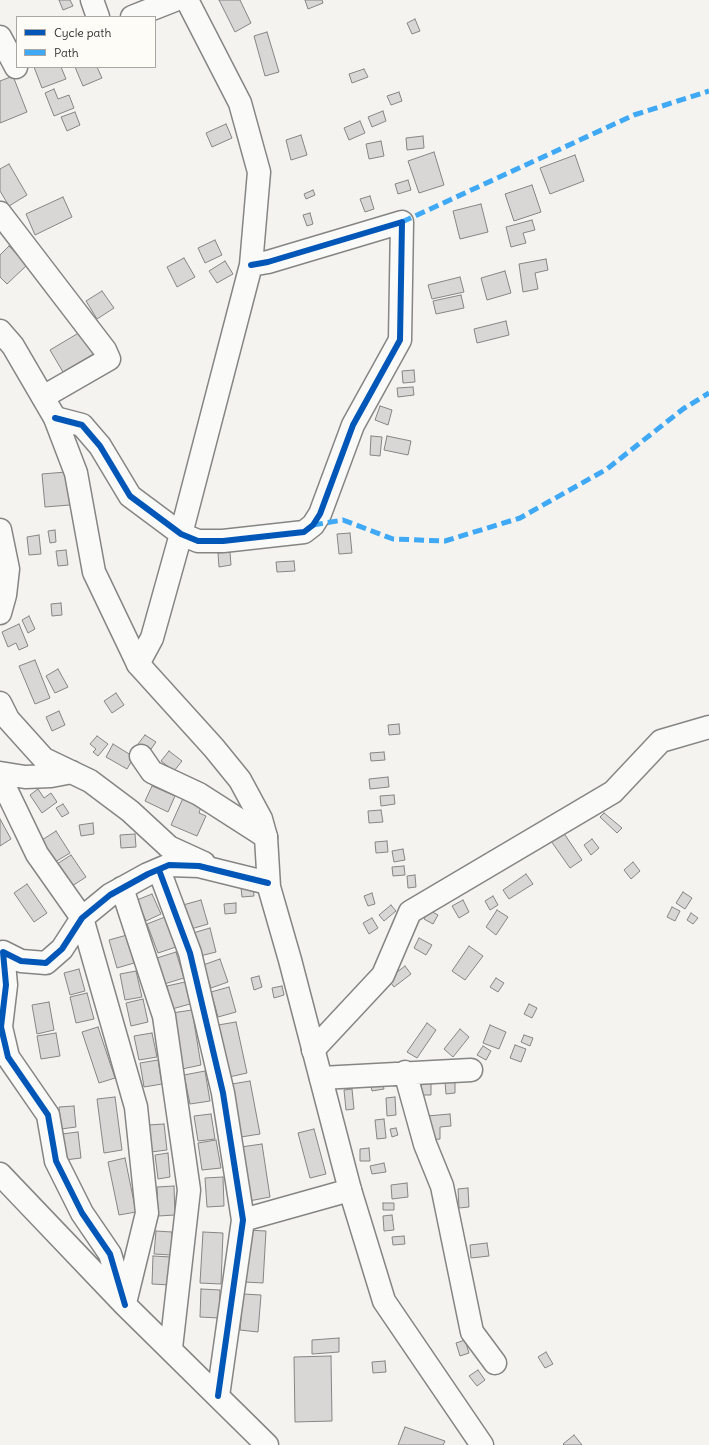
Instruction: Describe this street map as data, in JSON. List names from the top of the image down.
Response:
{
  "legend": ["Cycle path", "Path"]
}
